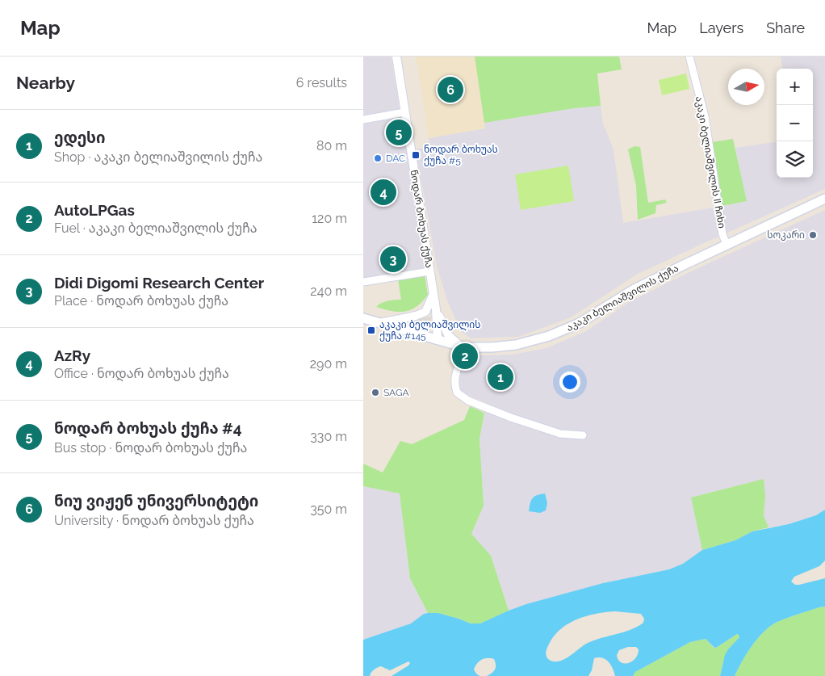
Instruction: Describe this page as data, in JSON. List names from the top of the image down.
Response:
{
  "streets": {
    "main road": ["აკაკი ბელიაშვილის ქუჩა"],
    "street": ["აკაკი ბელიაშვილის II ჩიხი", "ნოდარ ბოხუას ქუჩა"]
  },
  "crossings": [
    ["აკაკი ბელიაშვილის II ჩიხი", "აკაკი ბელიაშვილის ქუჩა"]
  ],
  "places": {
    "transit": ["ნოდარ ბოხუას ქუჩა #5", "აკაკი ბელიაშვილის ქუჩა #145"],
    "other": ["DAC", "სოკარი", "SAGA"]
  },
  "north": "right",
  "page": {
    "header": "Map",
    "nav": ["Map", "Layers", "Share"],
    "heading": ["Nearby", "6 results"],
    "map_buttons": ["+", "−"],
    "pins": [
      "6",
      "5",
      "4",
      "3",
      "2",
      "1"
    ],
    "list": [
      {
        "mark": "1",
        "name": "ედესი",
        "note": "Shop · აკაკი ბელიაშვილის ქუჩა",
        "value": "80 m"
      },
      {
        "mark": "2",
        "name": "AutoLPGas",
        "note": "Fuel · აკაკი ბელიაშვილის ქუჩა",
        "value": "120 m"
      },
      {
        "mark": "3",
        "name": "Didi Digomi Research Center",
        "note": "Place · ნოდარ ბოხუას ქუჩა",
        "value": "240 m"
      },
      {
        "mark": "4",
        "name": "AzRy",
        "note": "Office · ნოდარ ბოხუას ქუჩა",
        "value": "290 m"
      },
      {
        "mark": "5",
        "name": "ნოდარ ბოხუას ქუჩა #4",
        "note": "Bus stop · ნოდარ ბოხუას ქუჩა",
        "value": "330 m"
      },
      {
        "mark": "6",
        "name": "ნიუ ვიჟენ უნივერსიტეტი",
        "note": "University · ნოდარ ბოხუას ქუჩა",
        "value": "350 m"
      }
    ]
  }
}
